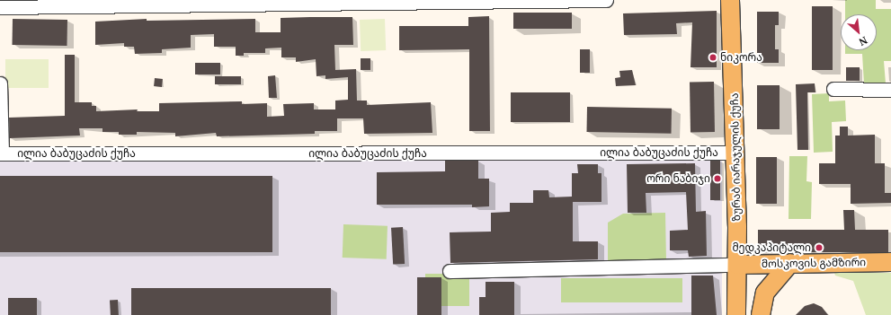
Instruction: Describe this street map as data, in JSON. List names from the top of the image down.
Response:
{
  "streets": {
    "main road": ["ზურაბ იარაჯულის ქუჩა", "მოსკოვის გამზირი"],
    "street": ["ილია ბაბუცაძის ქუჩა"]
  },
  "crossings": [
    ["ილია ბაბუცაძის ქუჩა", "ზურაბ იარაჯულის ქუჩა"],
    ["ზურაბ იარაჯულის ქუჩა", "მოსკოვის გამზირი"]
  ],
  "places": ["ნიკორა", "ორი ნაბიჯი", "მედკაპიტალი"],
  "north": "bottom right"
}
